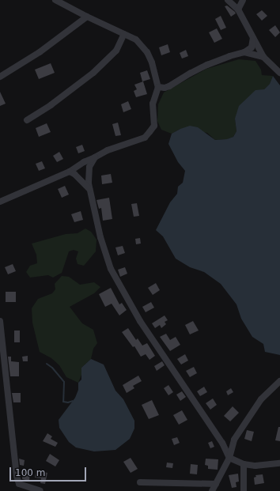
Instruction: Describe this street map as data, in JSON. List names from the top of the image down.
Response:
{
  "scale_bar": "100 m"
}
